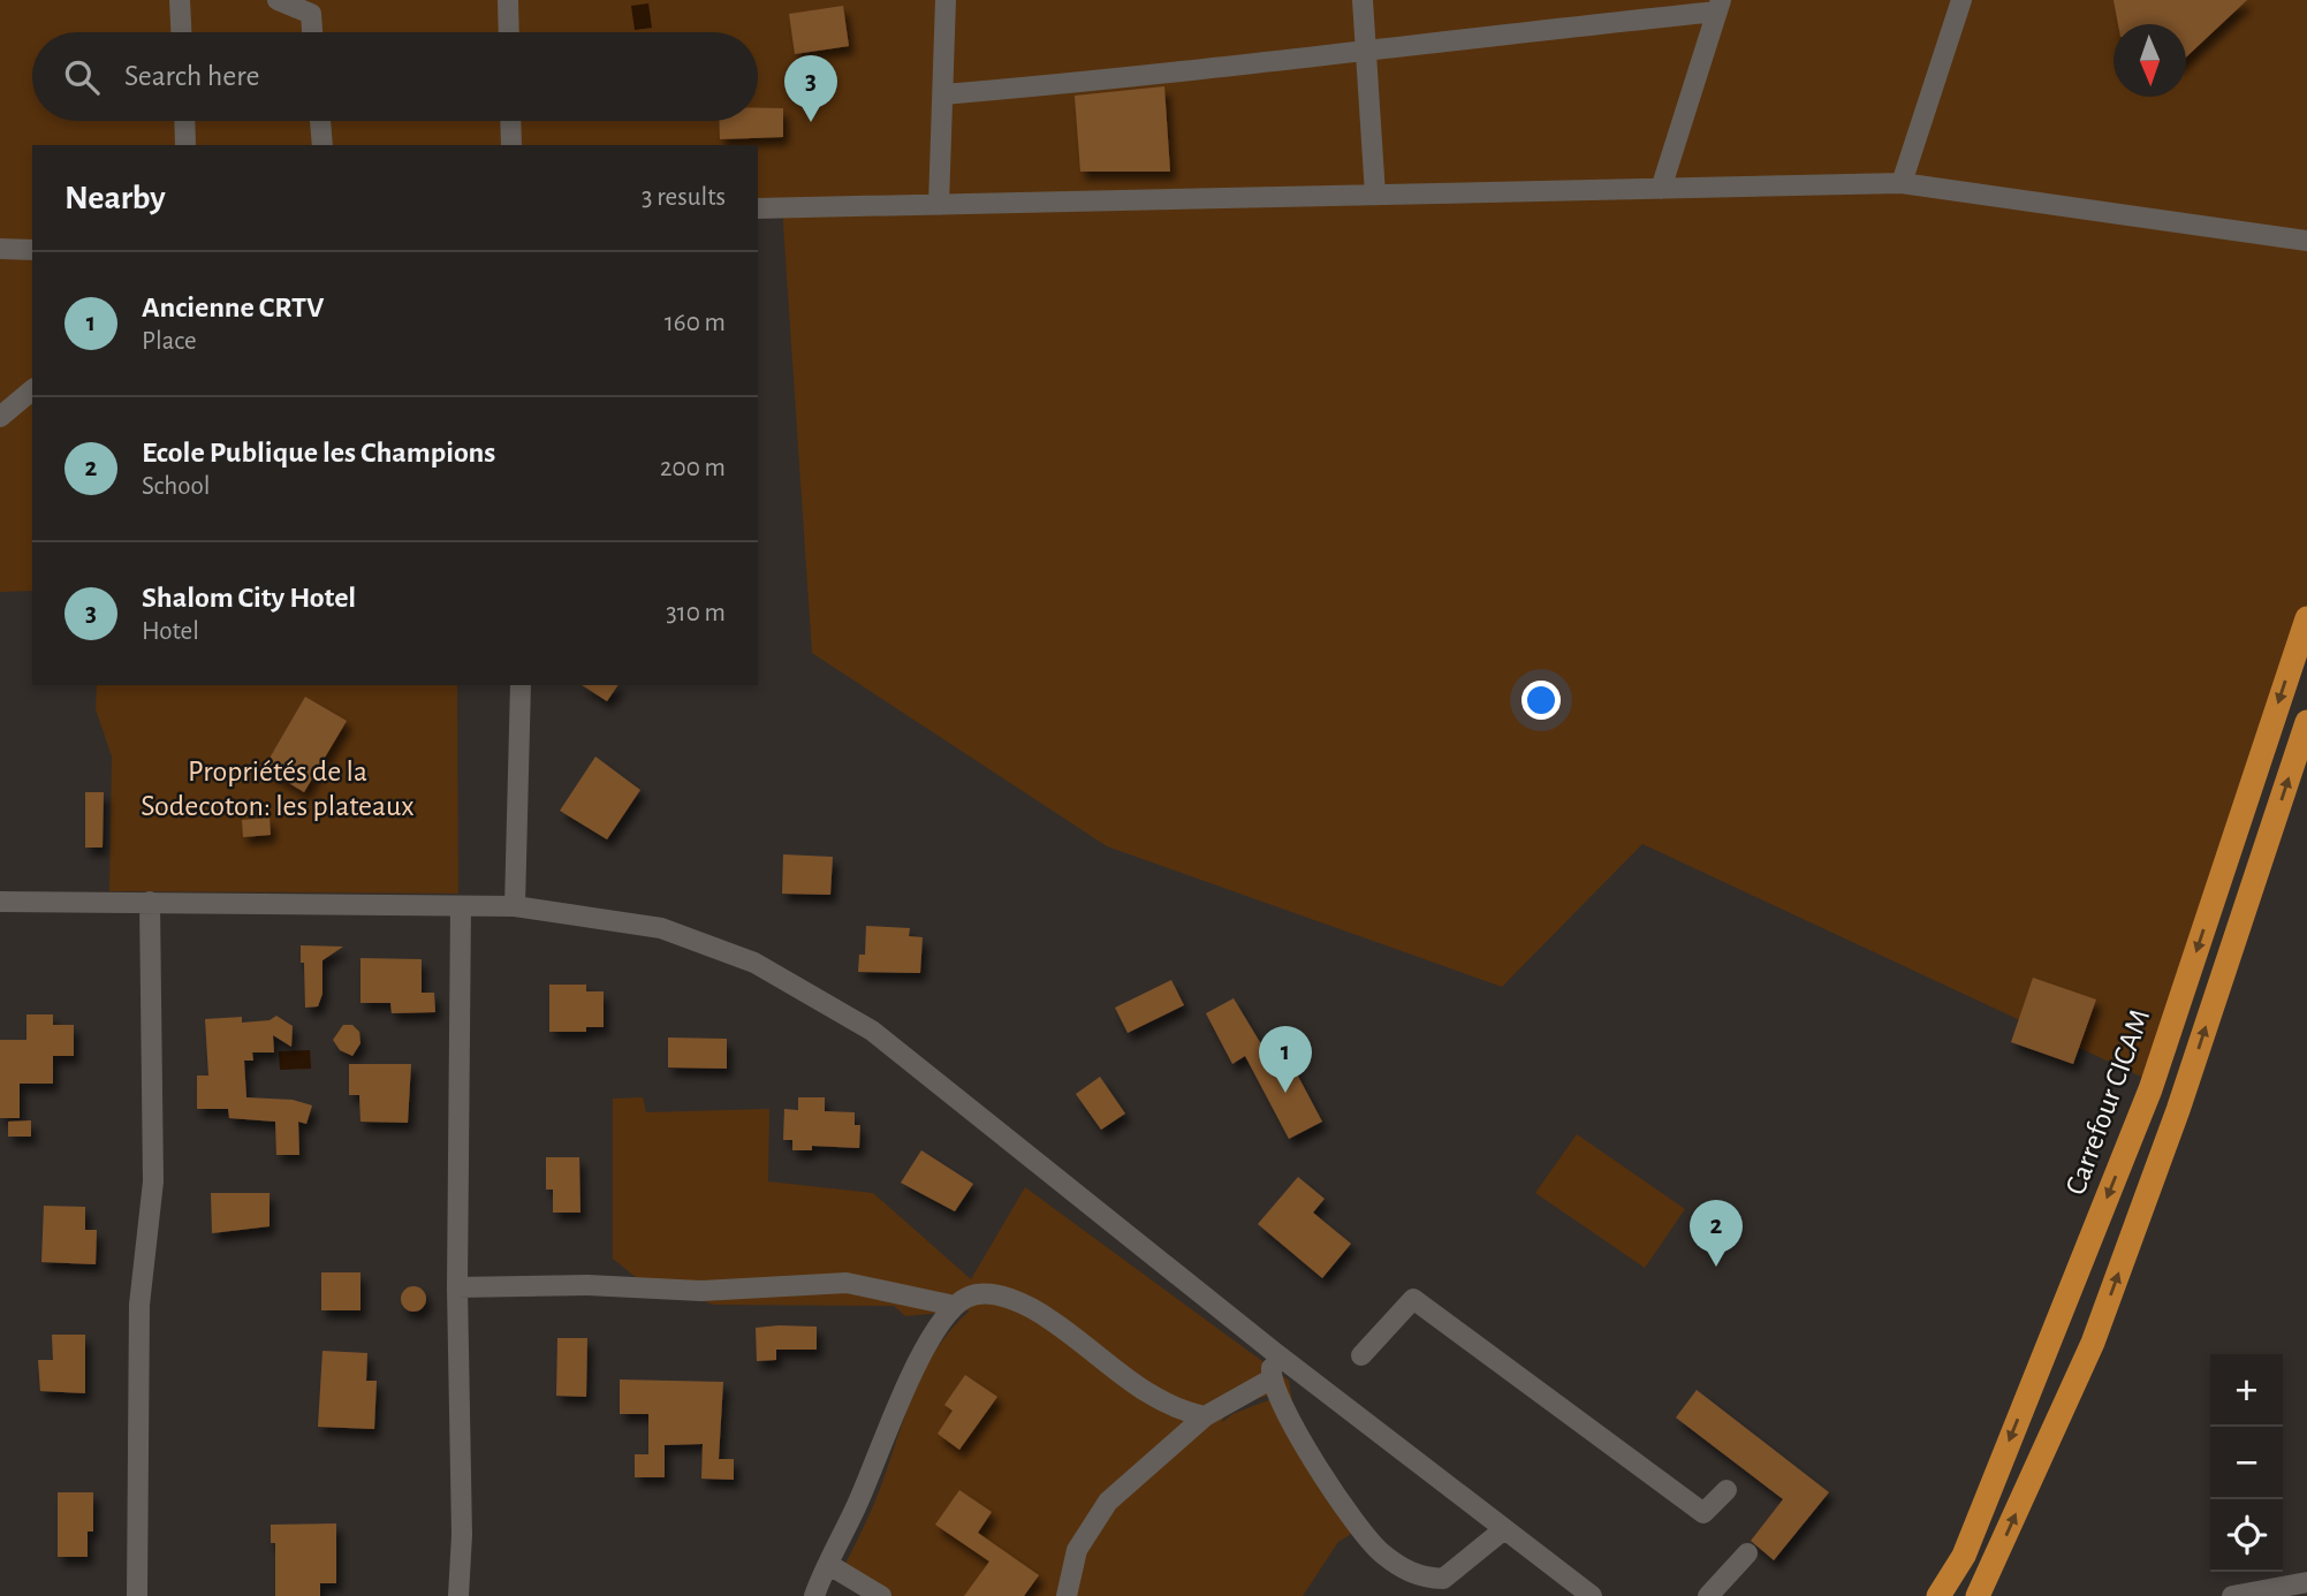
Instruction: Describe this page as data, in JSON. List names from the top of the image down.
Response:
{
  "streets": {
    "main road": ["Carrefour CICAM"]
  },
  "parks": ["Propriétés de la Sodecoton: les plateaux"],
  "north": "bottom",
  "page": {
    "search": "Search here",
    "pins": ["3", "1", "2"],
    "heading": ["Nearby", "3 results"],
    "list": [
      {
        "mark": "1",
        "name": "Ancienne CRTV",
        "note": "Place",
        "value": "160 m"
      },
      {
        "mark": "2",
        "name": "Ecole Publique les Champions",
        "note": "School",
        "value": "200 m"
      },
      {
        "mark": "3",
        "name": "Shalom City Hotel",
        "note": "Hotel",
        "value": "310 m"
      }
    ],
    "map_buttons": ["+", "−"]
  }
}
